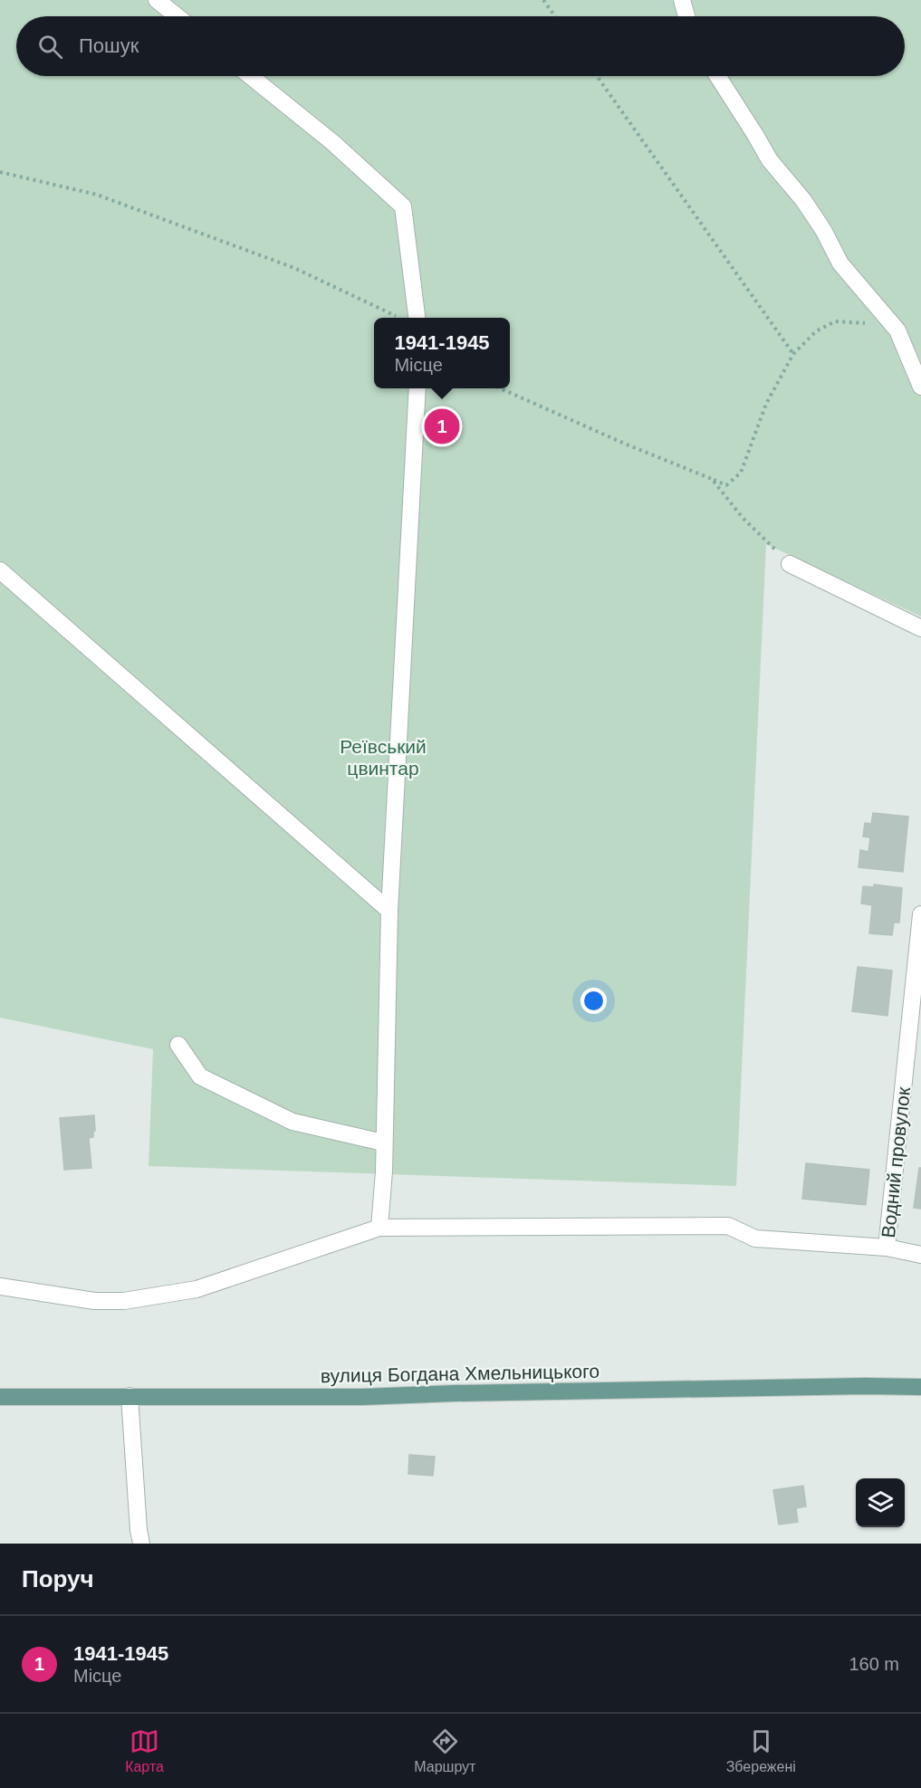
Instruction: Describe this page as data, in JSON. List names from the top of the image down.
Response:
{
  "streets": {
    "main road": ["вулиця Богдана Хмельницького"],
    "street": ["Водний провулок"]
  },
  "parks": ["Реївський цвинтар"],
  "page": {
    "search": "Пошук",
    "popup": ["1941-1945", "Місце"],
    "pins": "1",
    "heading": "Поруч",
    "list": [
      {
        "mark": "1",
        "name": "1941-1945",
        "note": "Місце",
        "value": "160 m"
      }
    ],
    "nav": ["Карта", "Маршрут", "Збережені"]
  }
}
